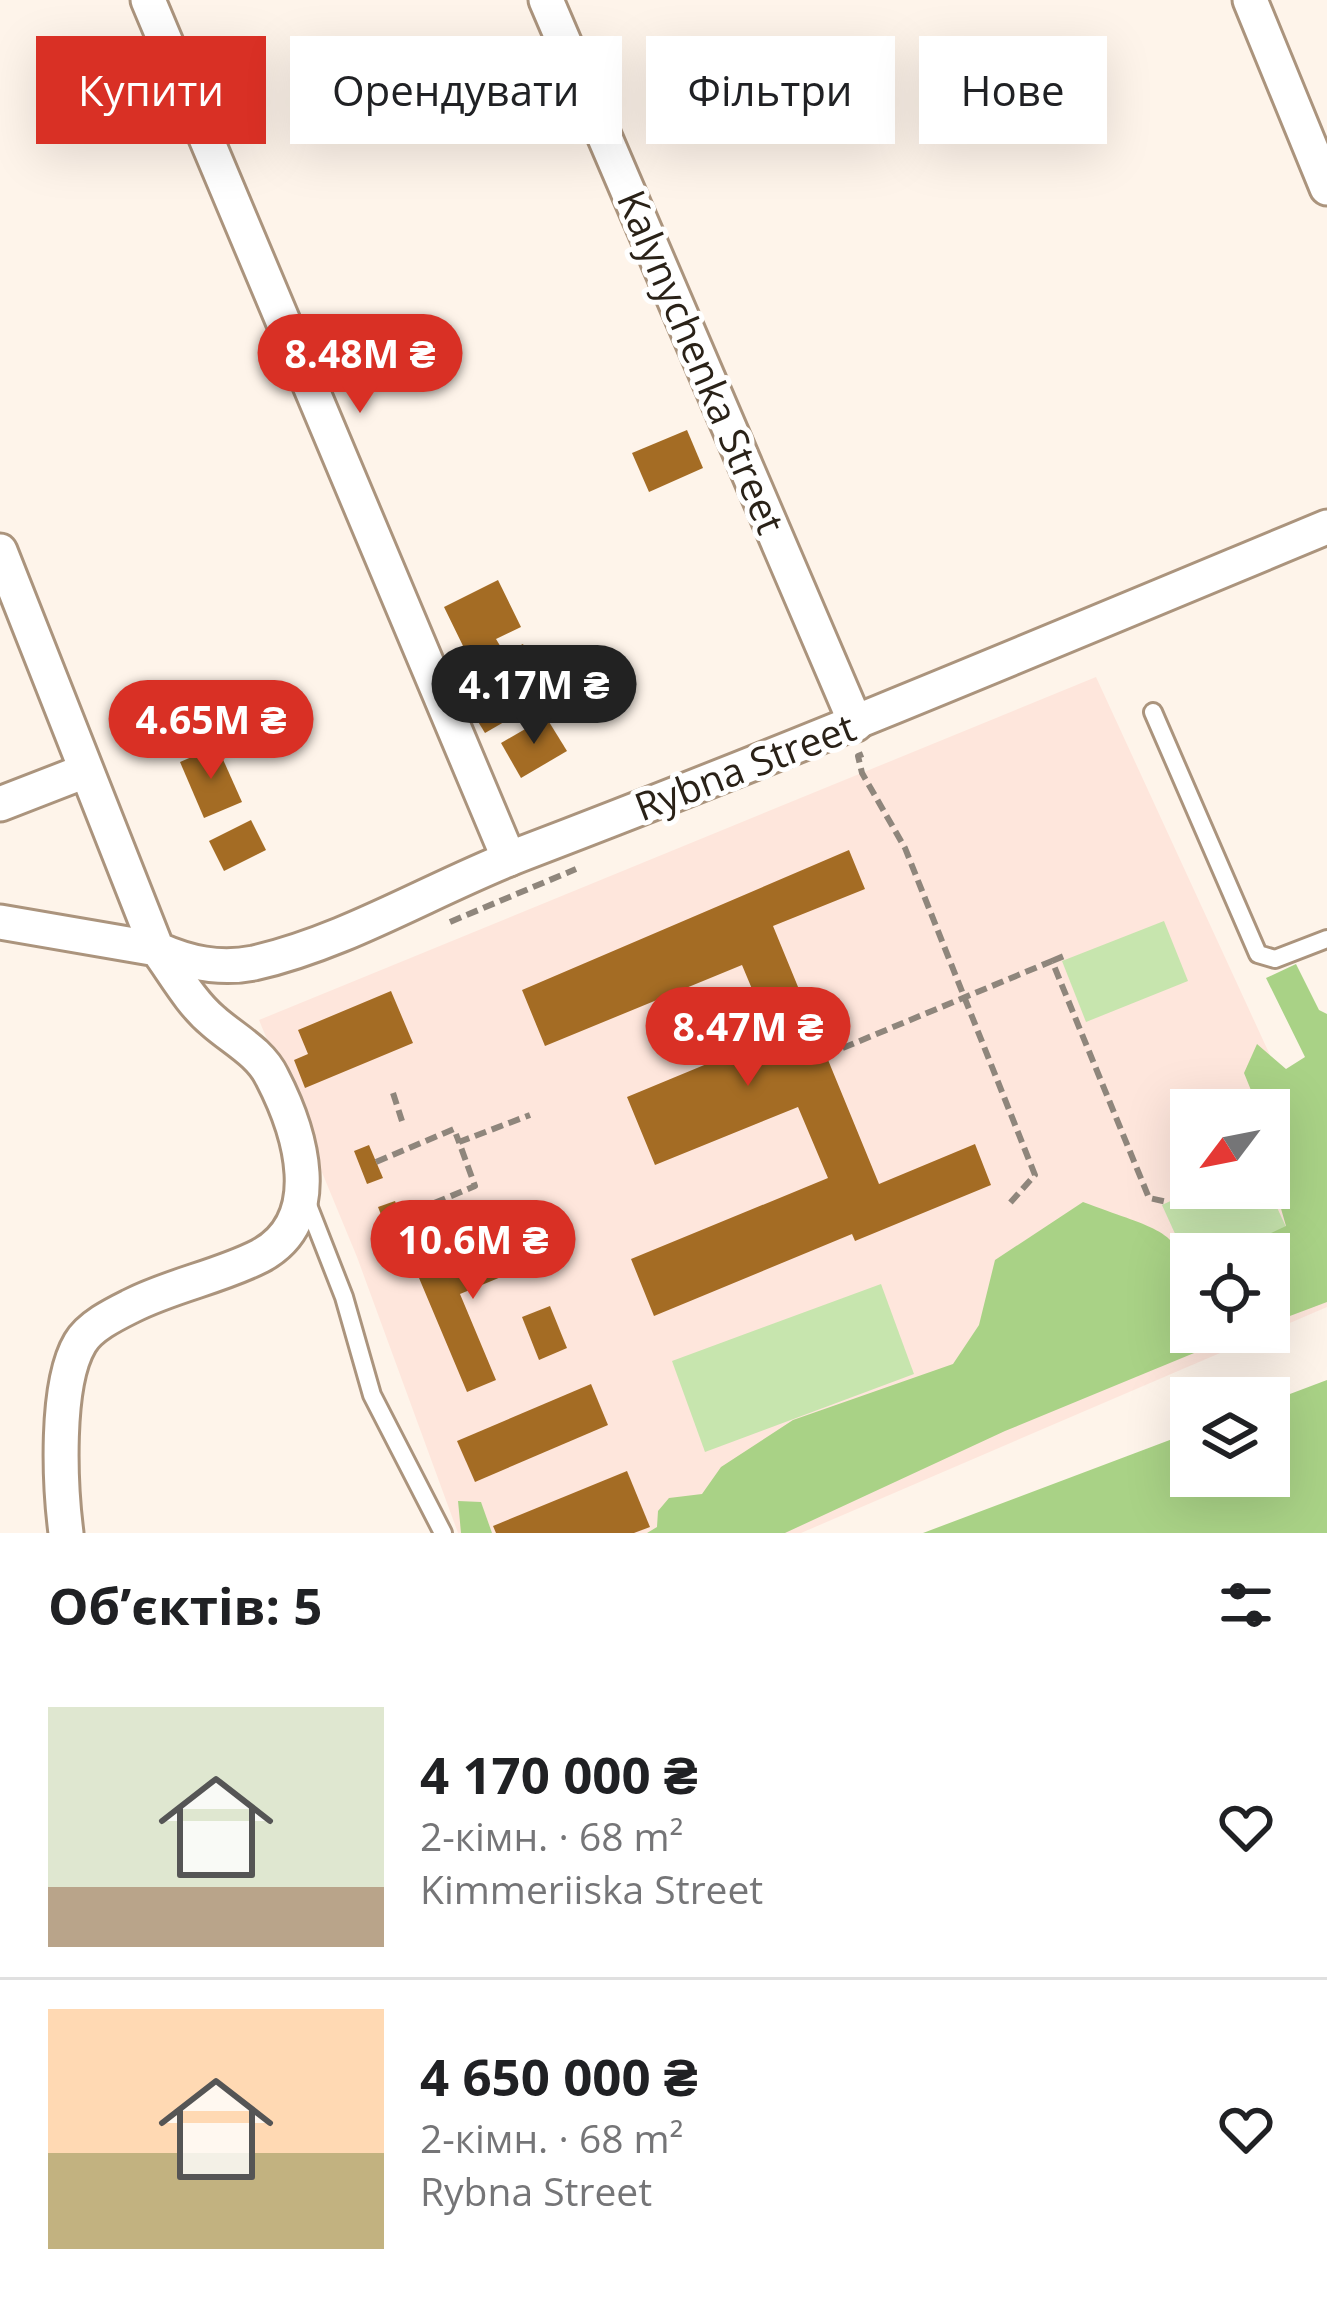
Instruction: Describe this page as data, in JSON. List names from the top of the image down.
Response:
{
  "streets": {
    "street": ["Kalynychenka Street", "Rybna Street"]
  },
  "crossings": [
    ["Kalynychenka Street", "Rybna Street"]
  ],
  "north": "bottom left",
  "page": {
    "chip": [
      "Купити",
      "Орендувати",
      "Фільтри",
      "Нове"
    ],
    "price": [
      "8.48M ₴",
      "4.17M ₴",
      "4.65M ₴",
      "8.47M ₴",
      "10.6M ₴"
    ],
    "heading": "Об’єктів: 5",
    "list": [
      {
        "name": "4 170 000 ₴",
        "note": "2-кімн. · 68 m² · Kimmeriiska Street"
      },
      {
        "name": "4 650 000 ₴",
        "note": "2-кімн. · 68 m² · Rybna Street"
      }
    ]
  }
}
